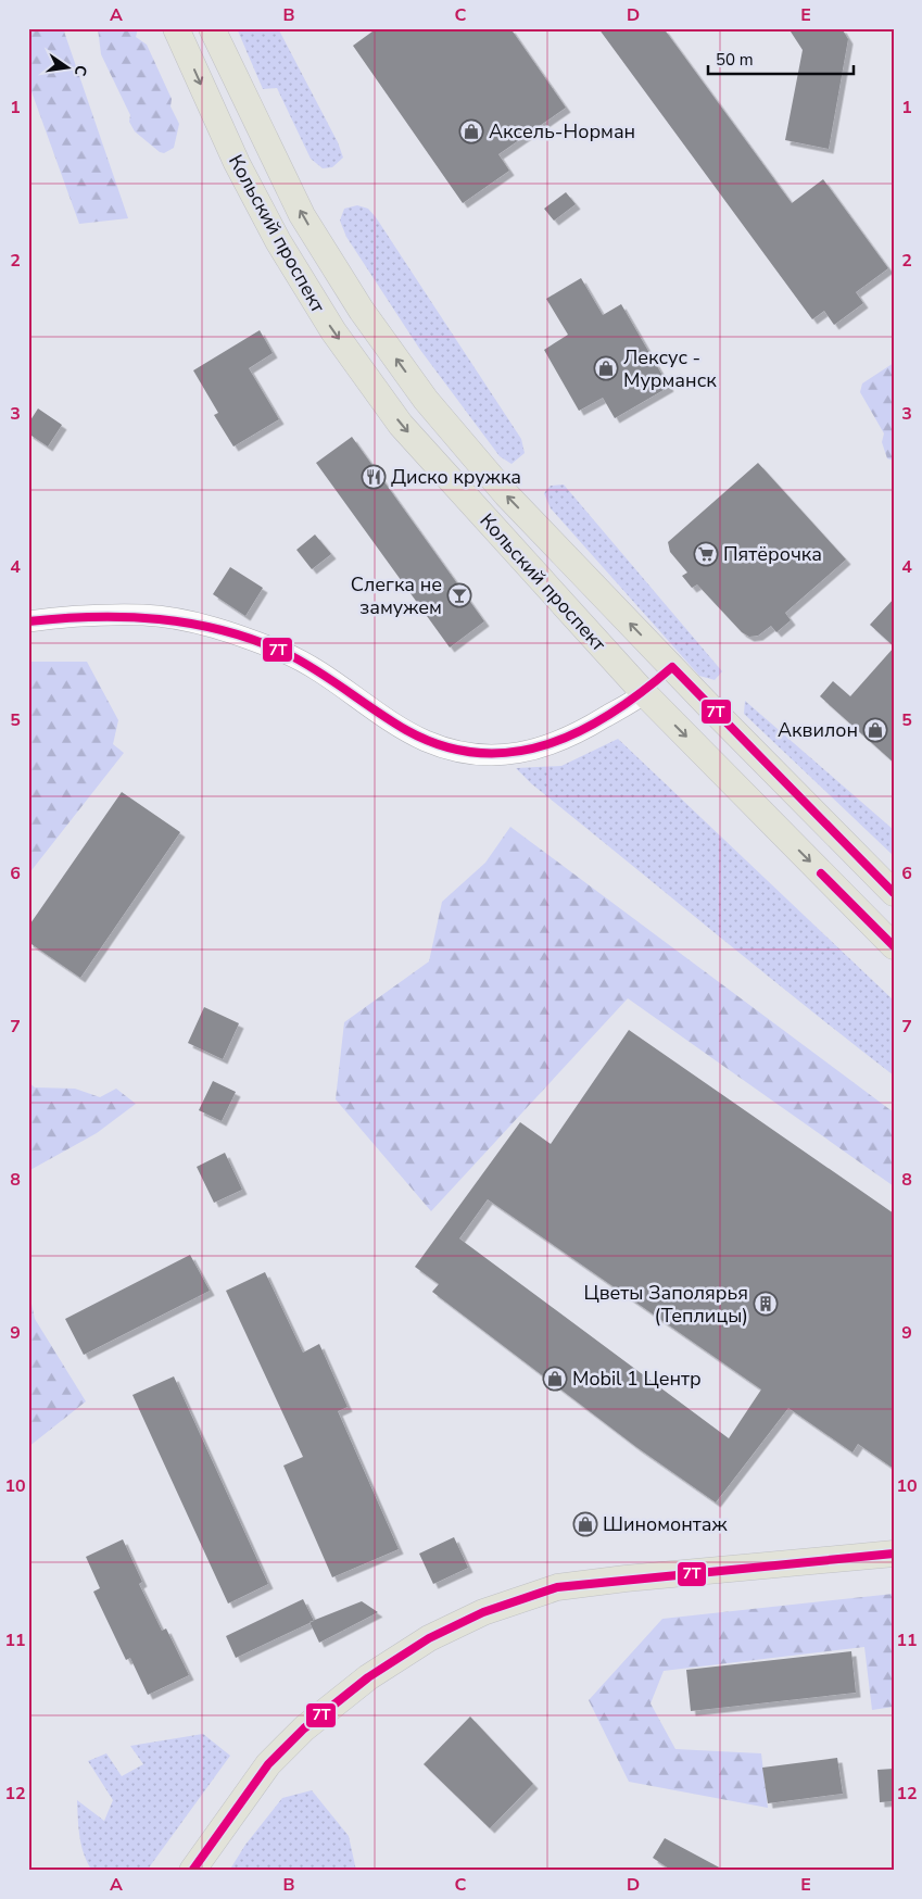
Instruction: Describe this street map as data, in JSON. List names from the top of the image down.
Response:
{
  "streets": {
    "main road": ["Кольский проспект"]
  },
  "places": {
    "shop": [
      "Аксель-Норман",
      "Лексус - Мурманск",
      "Аквилон",
      "Mobil 1 Центр",
      "Шиномонтаж"
    ],
    "restaurant": ["Диско кружка"],
    "supermarket": ["Пятёрочка"],
    "bar": ["Слегка не замужем"],
    "building": ["Цветы Заполярья (Теплицы)"]
  },
  "lines": ["transit line 7Т"],
  "scale_bar": "50 m",
  "north": "right",
  "grid": {
    "columns": [
      "A",
      "B",
      "C",
      "D",
      "E"
    ],
    "rows": [
      "1",
      "2",
      "3",
      "4",
      "5",
      "6",
      "7",
      "8",
      "9",
      "10",
      "11",
      "12"
    ]
  }
}
